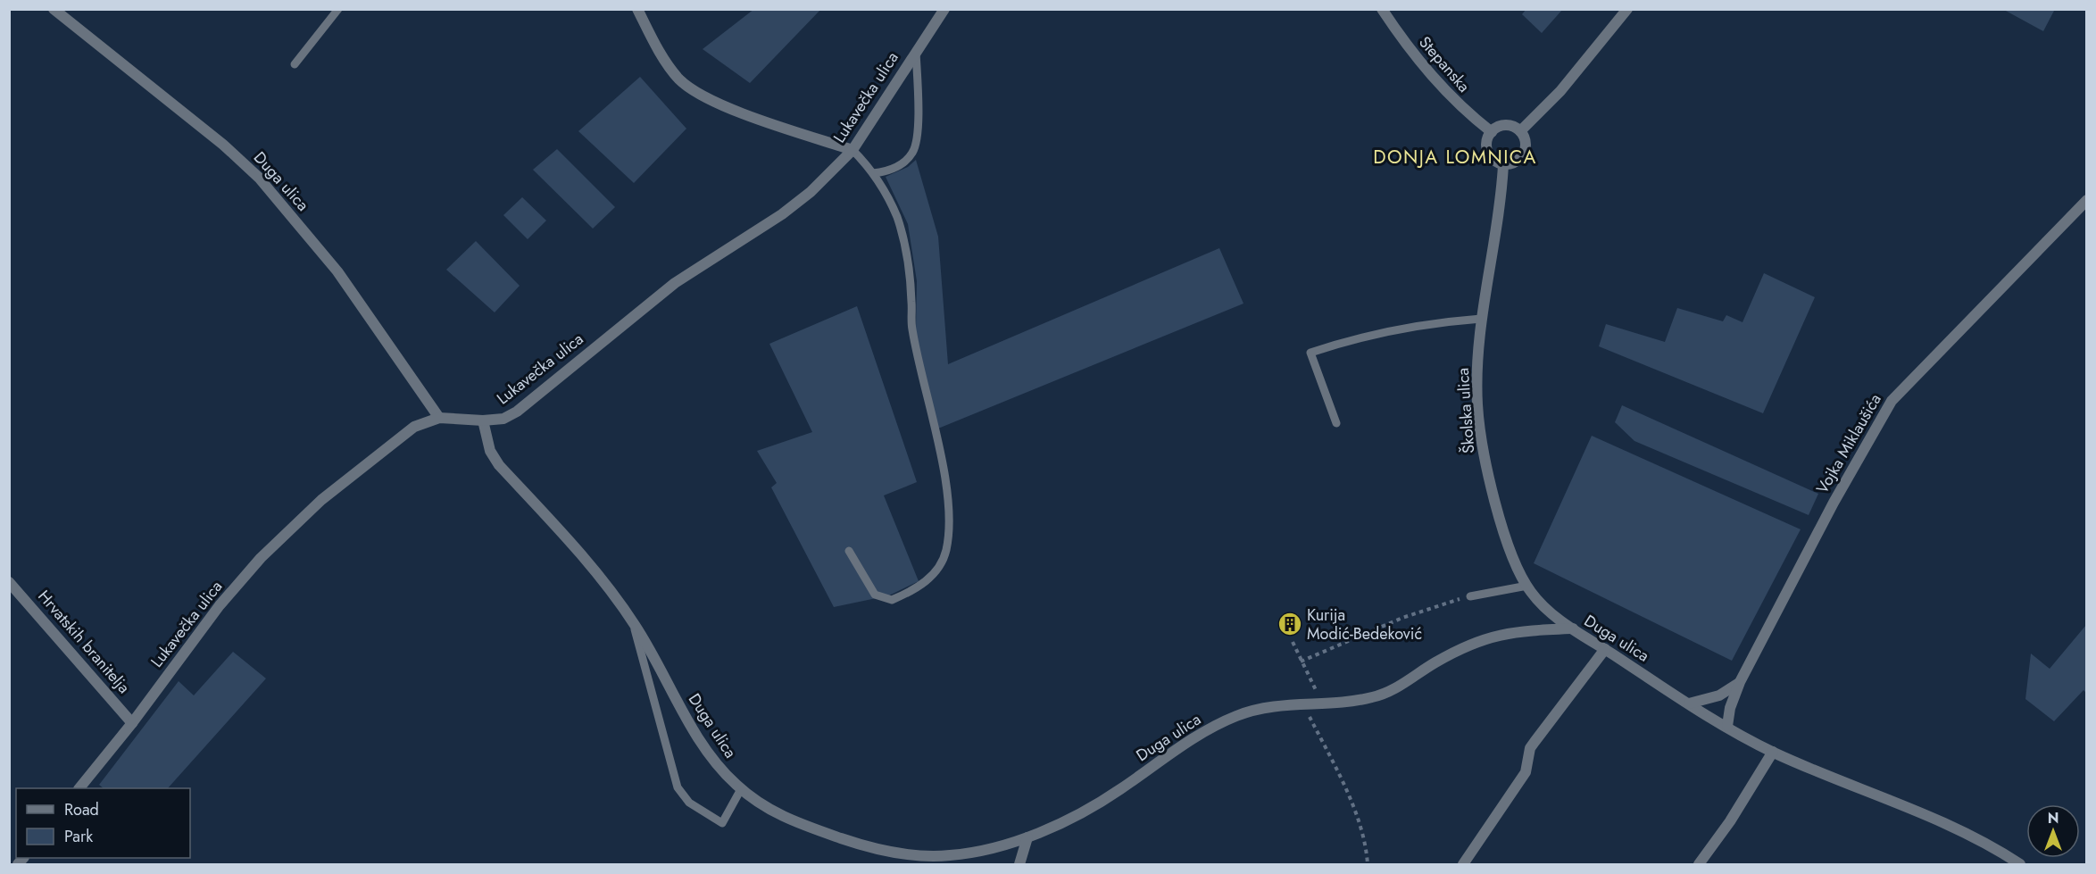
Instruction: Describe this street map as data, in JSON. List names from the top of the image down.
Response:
{
  "streets": {
    "street": [
      "Stepanska",
      "Lukavečka ulica",
      "Duga ulica",
      "Školska ulica",
      "Vojka Miklaušića",
      "Hrvatskih branitelja"
    ]
  },
  "crossings": [
    ["Stepanska", "Školska ulica"],
    ["Lukavečka ulica", "Duga ulica"],
    ["Lukavečka ulica", "Hrvatskih branitelja"],
    ["Duga ulica", "Školska ulica"],
    ["Duga ulica", "Vojka Miklaušića"]
  ],
  "districts": ["DONJA LOMNICA"],
  "places": {
    "building": ["Kurija Modić-Bedeković"]
  },
  "legend": ["Road", "Park"],
  "north": "top"
}
